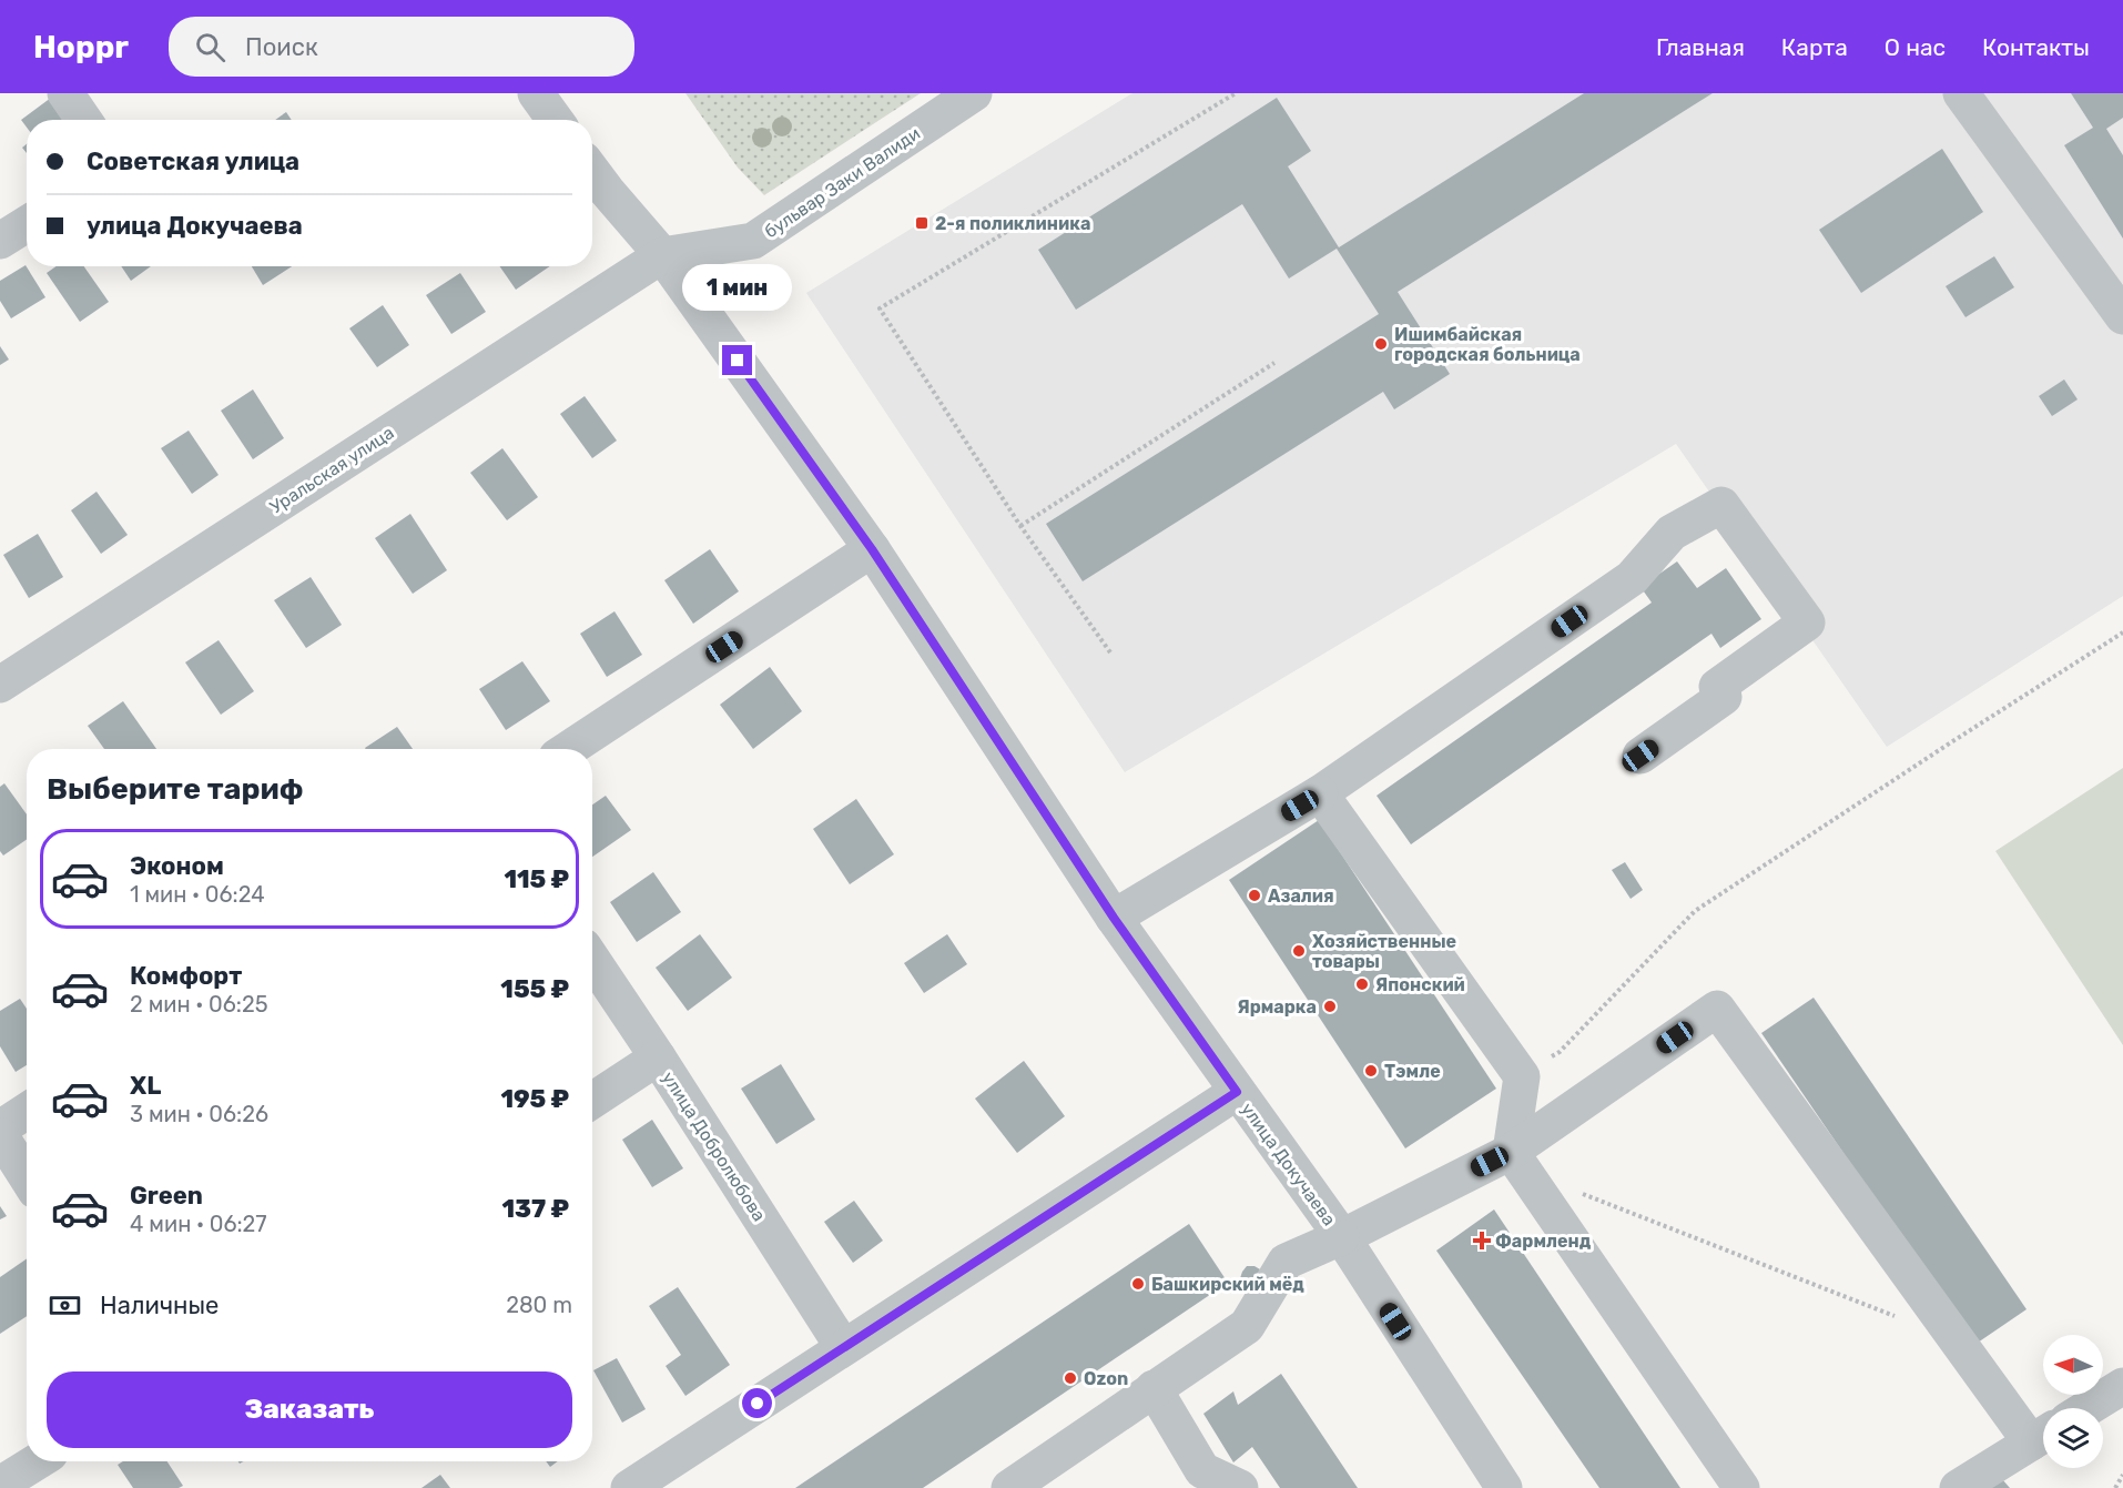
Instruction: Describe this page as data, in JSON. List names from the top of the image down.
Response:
{
  "streets": {
    "street": [
      "бульвар Заки Валиди",
      "Уральская улица",
      "улица Добролюбова",
      "улица Докучаева"
    ]
  },
  "crossings": [
    ["бульвар Заки Валиди", "Уральская улица"],
    ["бульвар Заки Валиди", "улица Докучаева"],
    ["Уральская улица", "улица Докучаева"]
  ],
  "places": {
    "transit": ["2-я поликлиника"],
    "other": [
      "Ишимбайская городская больница",
      "Азалия",
      "Хозяйственные товары",
      "Японский",
      "Ярмарка",
      "Тэмле",
      "Башкирский мёд",
      "Ozon"
    ],
    "health": ["Фармленд"]
  },
  "north": "left",
  "page": {
    "header": "Hoppr",
    "search": "Поиск",
    "nav": [
      "Главная",
      "Карта",
      "О нас",
      "Контакты"
    ],
    "banner": ["Советская улица", "улица Докучаева"],
    "bubble": "1 мин",
    "heading": "Выберите тариф",
    "list": [
      {
        "name": "Эконом",
        "note": "1 мин · 06:24",
        "value": "115 ₽"
      },
      {
        "name": "Комфорт",
        "note": "2 мин · 06:25",
        "value": "155 ₽"
      },
      {
        "name": "XL",
        "note": "3 мин · 06:26",
        "value": "195 ₽"
      },
      {
        "name": "Green",
        "note": "4 мин · 06:27",
        "value": "137 ₽"
      }
    ],
    "pay": ["Наличные", "280 m"],
    "buttons": "Заказать"
  }
}
